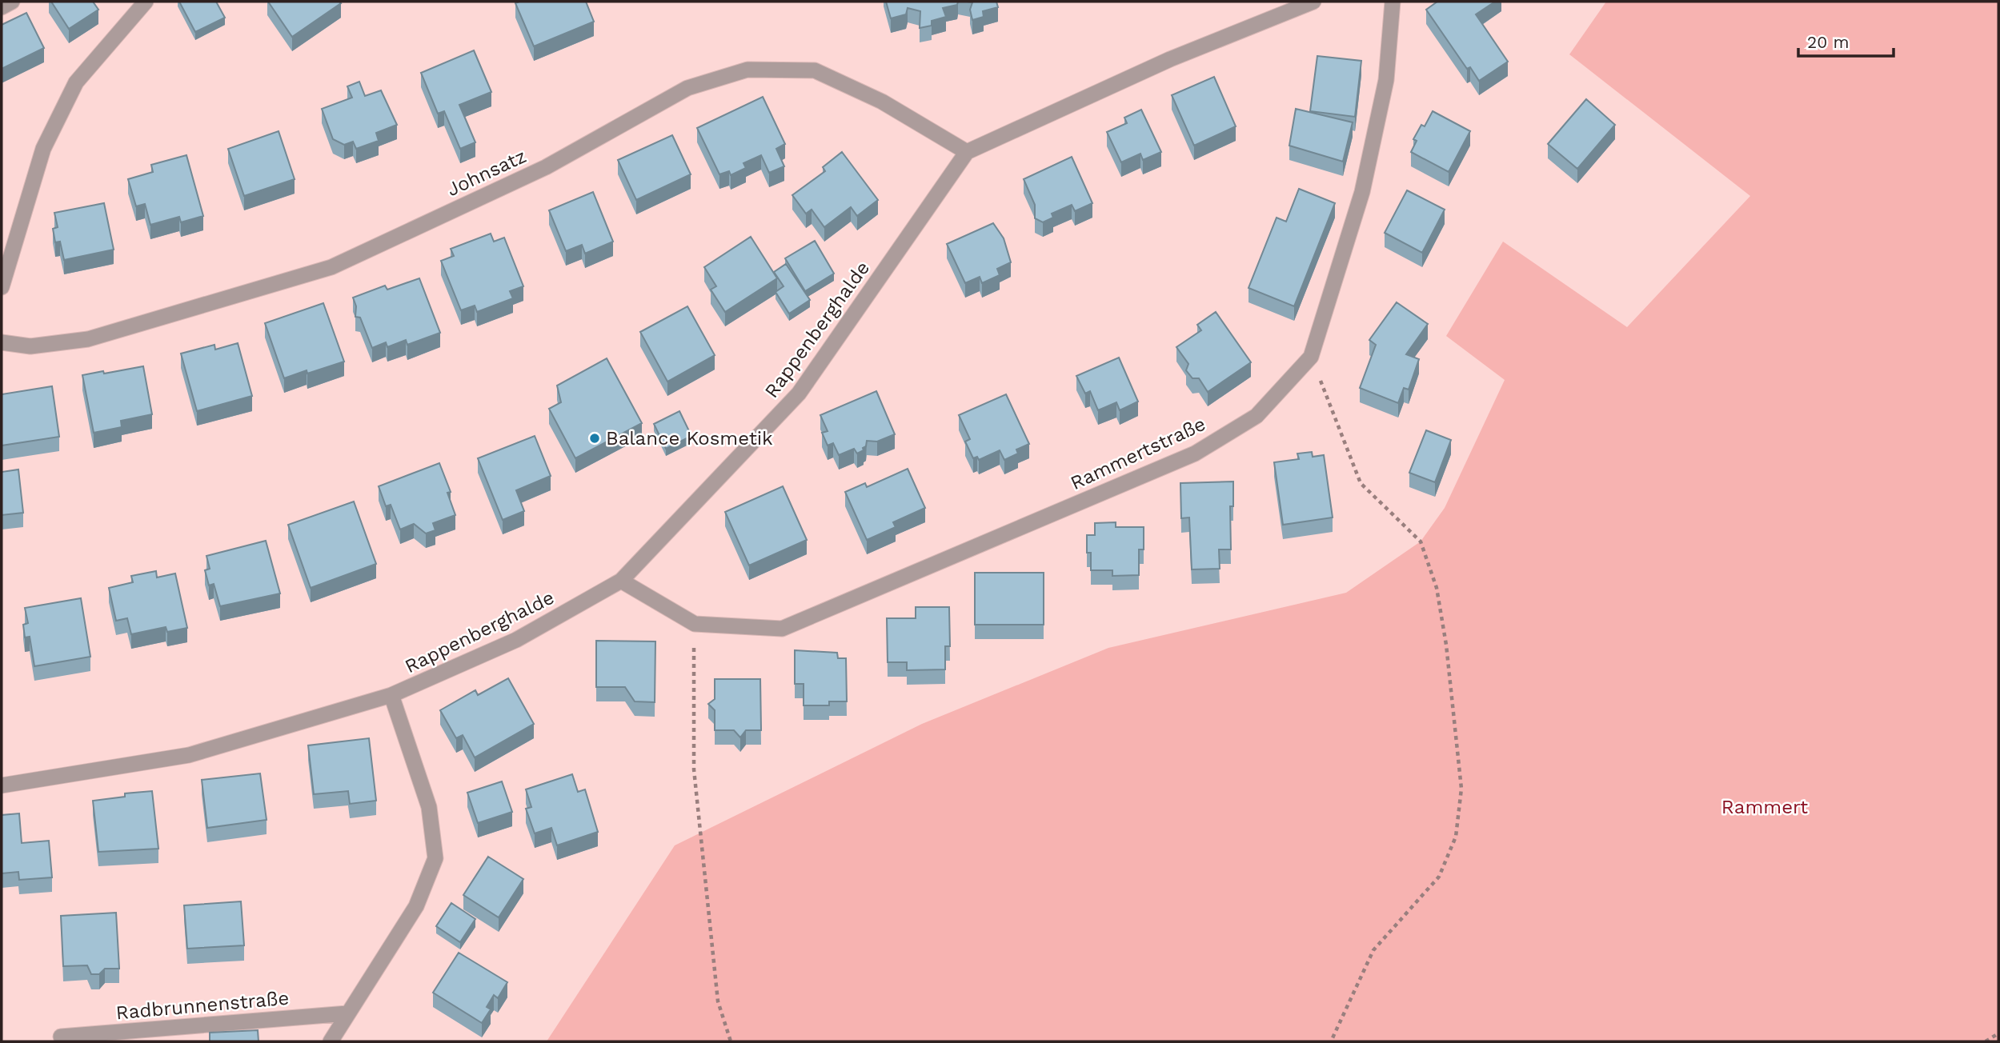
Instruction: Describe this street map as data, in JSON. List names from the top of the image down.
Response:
{
  "streets": {
    "street": [
      "Johnsatz",
      "Rappenberghalde",
      "Rammertstraße",
      "Radbrunnenstraße"
    ]
  },
  "crossings": [
    ["Johnsatz", "Rappenberghalde"],
    ["Rappenberghalde", "Rammertstraße"]
  ],
  "parks": ["Rammert"],
  "places": ["Balance Kosmetik"],
  "scale_bar": "20 m"
}
